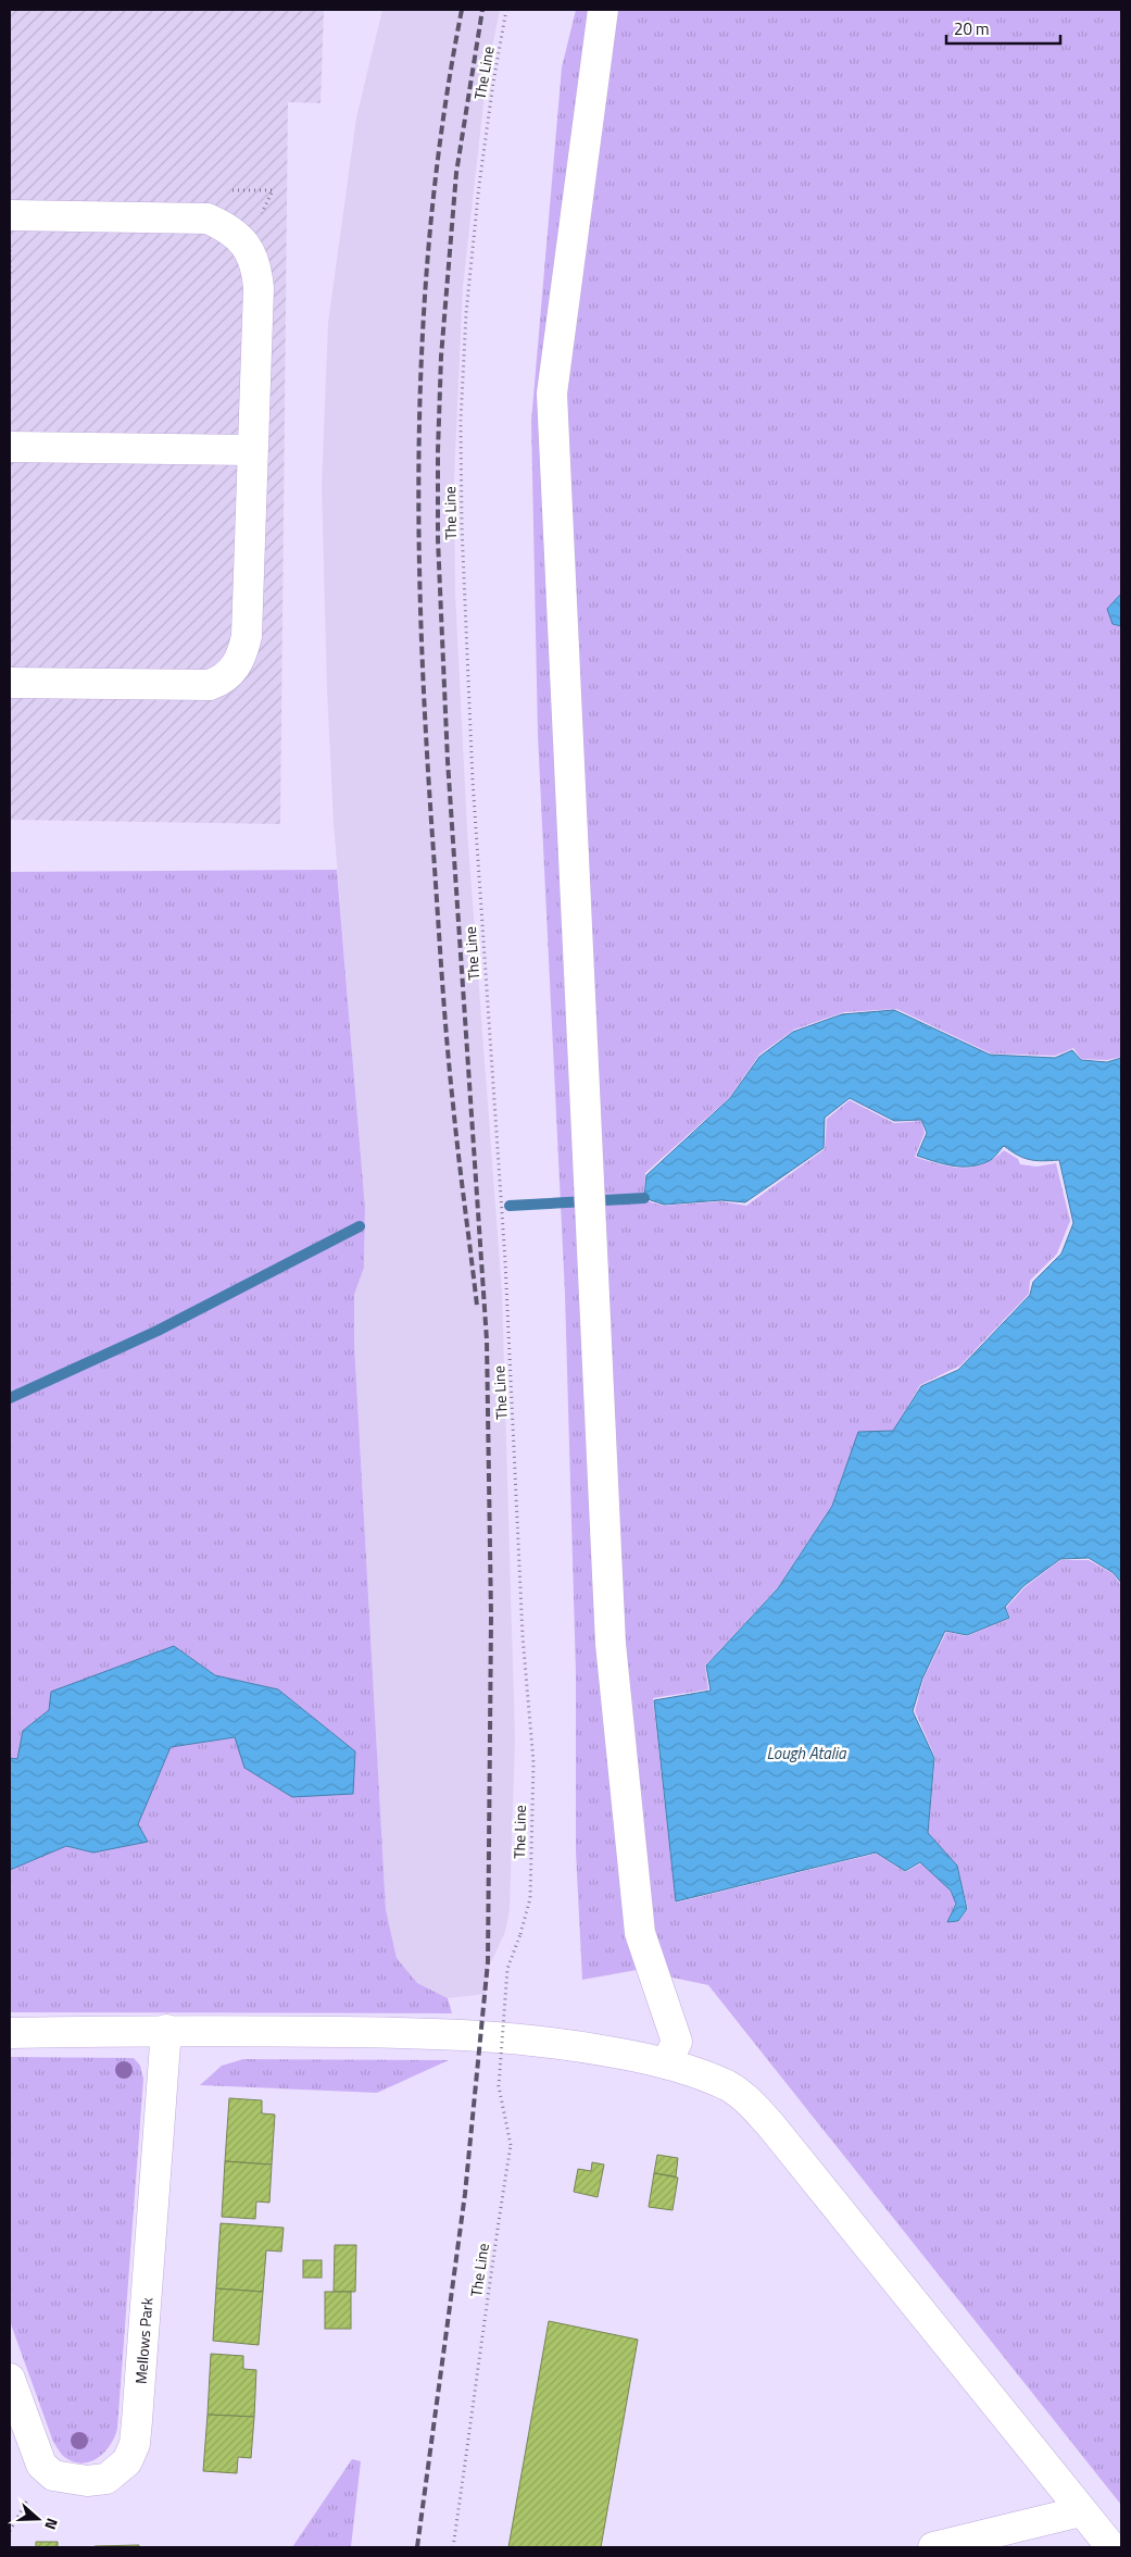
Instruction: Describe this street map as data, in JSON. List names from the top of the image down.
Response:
{
  "streets": {
    "street": ["Mellows Park"],
    "path": ["The Line"]
  },
  "water": ["Lough Atalia"],
  "scale_bar": "20 m",
  "north": "right"
}
